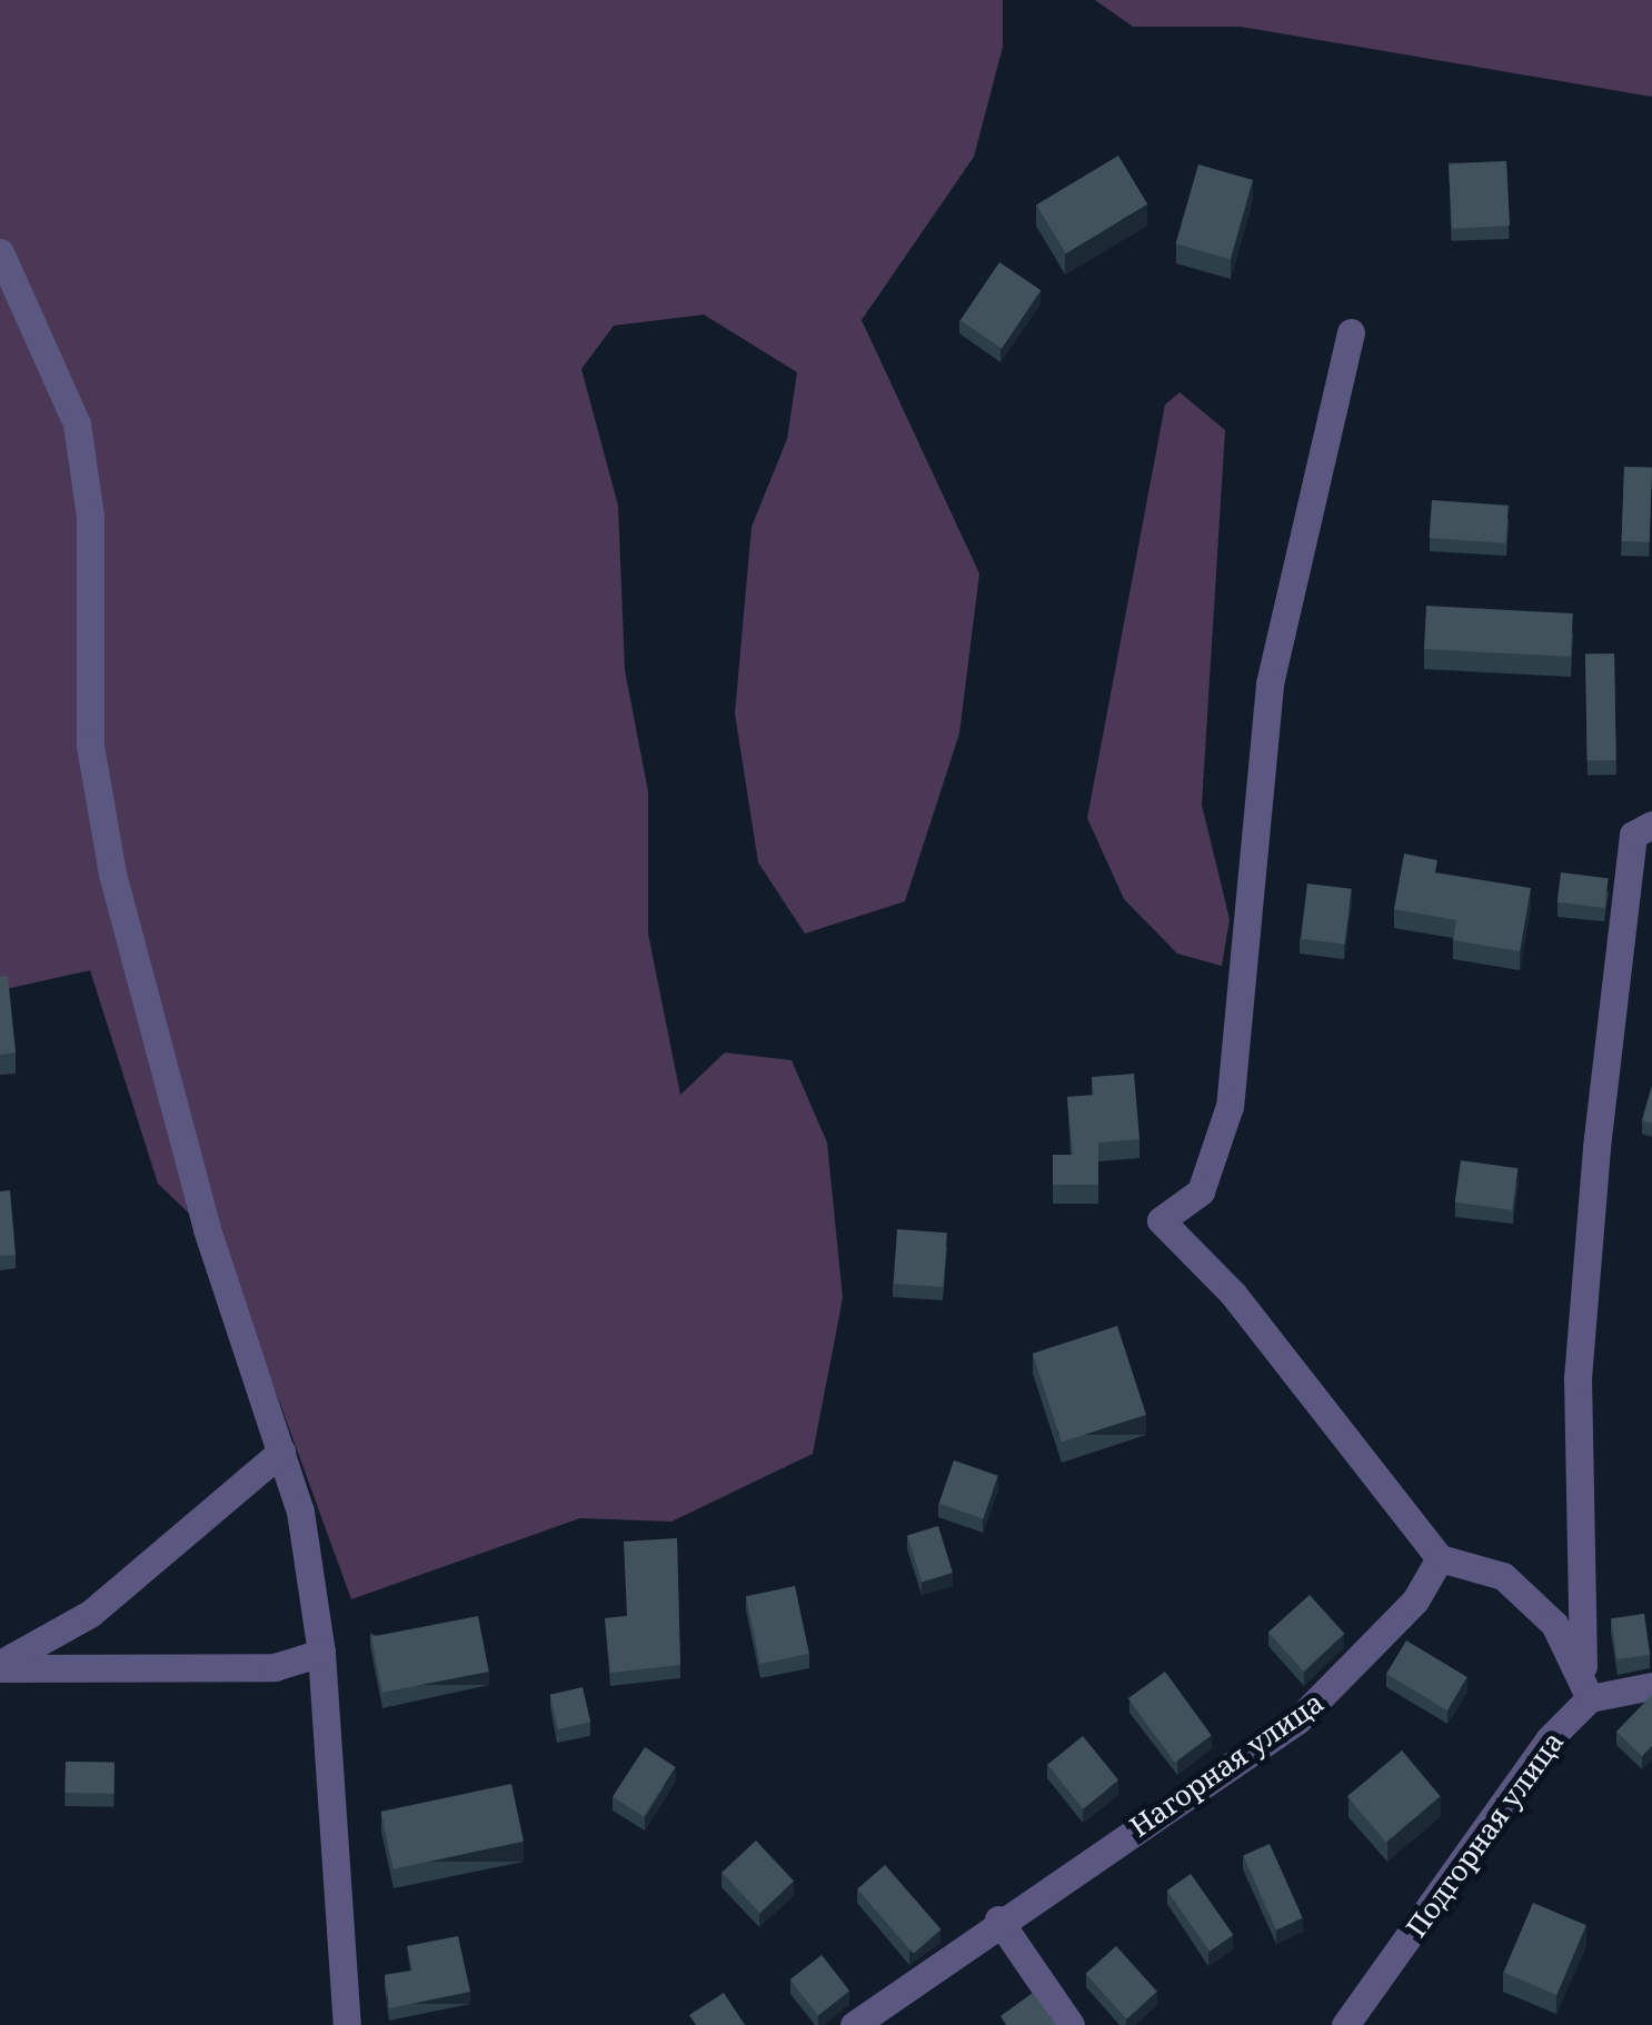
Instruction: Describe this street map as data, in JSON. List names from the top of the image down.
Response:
{
  "streets": {
    "street": ["Нагорная улица", "Подгорная улица"]
  }
}
